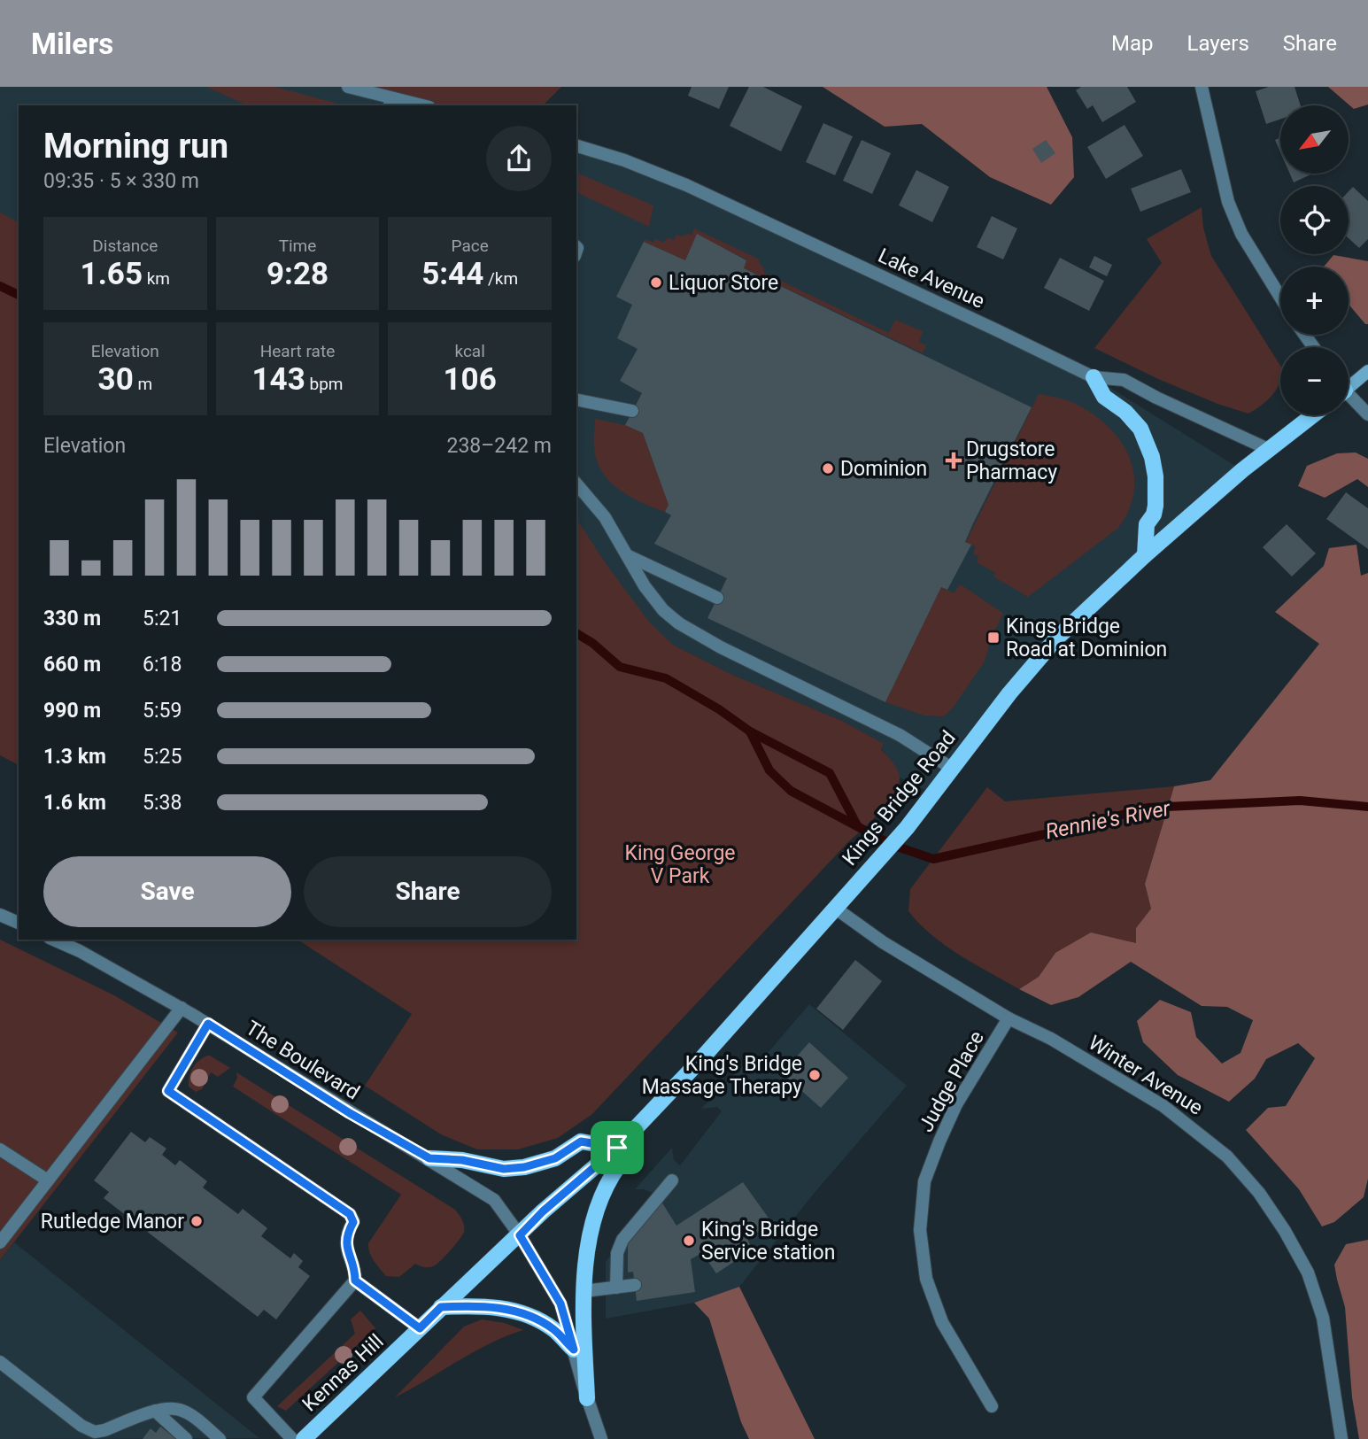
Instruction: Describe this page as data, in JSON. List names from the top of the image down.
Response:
{
  "streets": {
    "main road": ["Kings Bridge Road", "Kennas Hill"],
    "street": [
      "Lake Avenue",
      "The Boulevard",
      "Winter Avenue",
      "Judge Place"
    ]
  },
  "crossings": [
    ["Lake Avenue", "Kings Bridge Road"],
    ["Kings Bridge Road", "The Boulevard"],
    ["Kings Bridge Road", "Winter Avenue"],
    ["Kings Bridge Road", "Kennas Hill"],
    ["The Boulevard", "Kennas Hill"],
    ["Winter Avenue", "Judge Place"]
  ],
  "water": ["Rennie's River"],
  "parks": ["King George V Park"],
  "places": {
    "other": [
      "Liquor Store",
      "Dominion",
      "King's Bridge Massage Therapy",
      "Rutledge Manor",
      "King's Bridge Service station"
    ],
    "health": ["Drugstore Pharmacy"],
    "transit": ["Kings Bridge Road at Dominion"]
  },
  "north": "bottom left",
  "page": {
    "header": "Milers",
    "nav": ["Map", "Layers", "Share"],
    "map_buttons": ["+", "−"],
    "heading": ["Morning run", "09:35 · 5 × 330 m"],
    "stats": [
      ["Distance", "1.65 km"],
      ["Time", "9:28"],
      ["Pace", "5:44 /km"],
      ["Elevation", "30 m"],
      ["Heart rate", "143 bpm"],
      ["kcal", "106"]
    ],
    "chart": ["Elevation", "238–242 m"],
    "list": [
      {
        "name": "330 m",
        "note": "5:21"
      },
      {
        "name": "660 m",
        "note": "6:18"
      },
      {
        "name": "990 m",
        "note": "5:59"
      },
      {
        "name": "1.3 km",
        "note": "5:25"
      },
      {
        "name": "1.6 km",
        "note": "5:38"
      }
    ],
    "buttons": ["Save", "Share"]
  }
}
